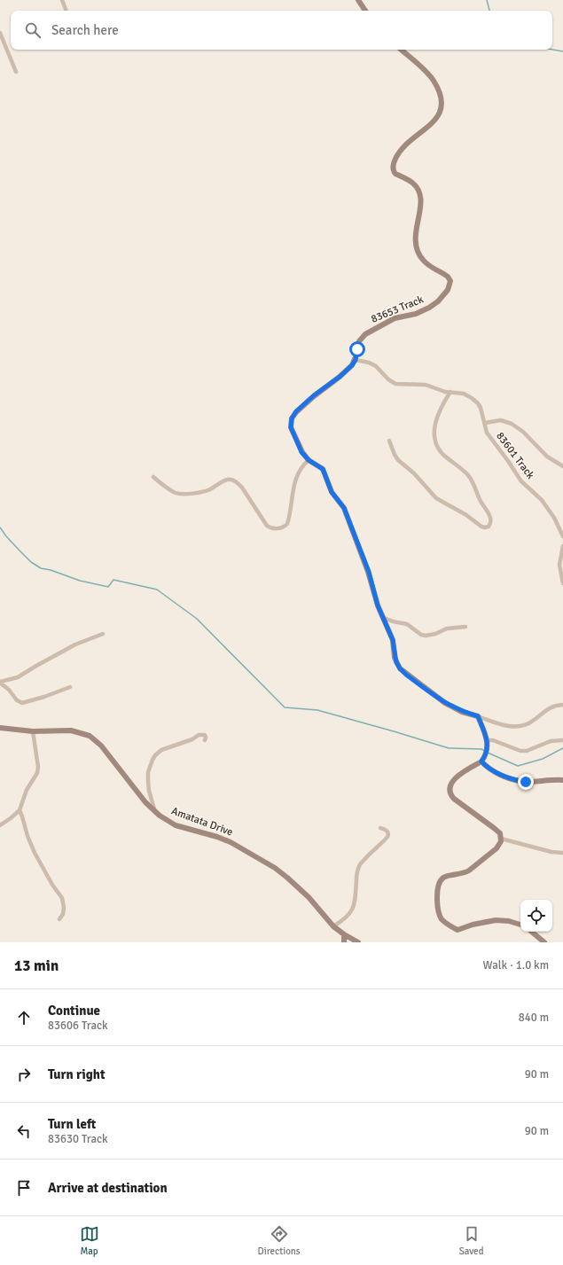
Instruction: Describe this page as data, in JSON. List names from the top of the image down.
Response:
{
  "streets": {
    "street": ["83653 Track", "83601 Track", "Amatata Drive"]
  },
  "crossings": [
    ["83653 Track", "83601 Track"]
  ],
  "page": {
    "search": "Search here",
    "heading": ["13 min", "Walk · 1.0 km"],
    "list": [
      ["Continue", "83606 Track", "840 m"],
      ["Turn right", "90 m"],
      ["Turn left", "83630 Track", "90 m"],
      "Arrive at destination"
    ],
    "nav": ["Map", "Directions", "Saved"]
  }
}
